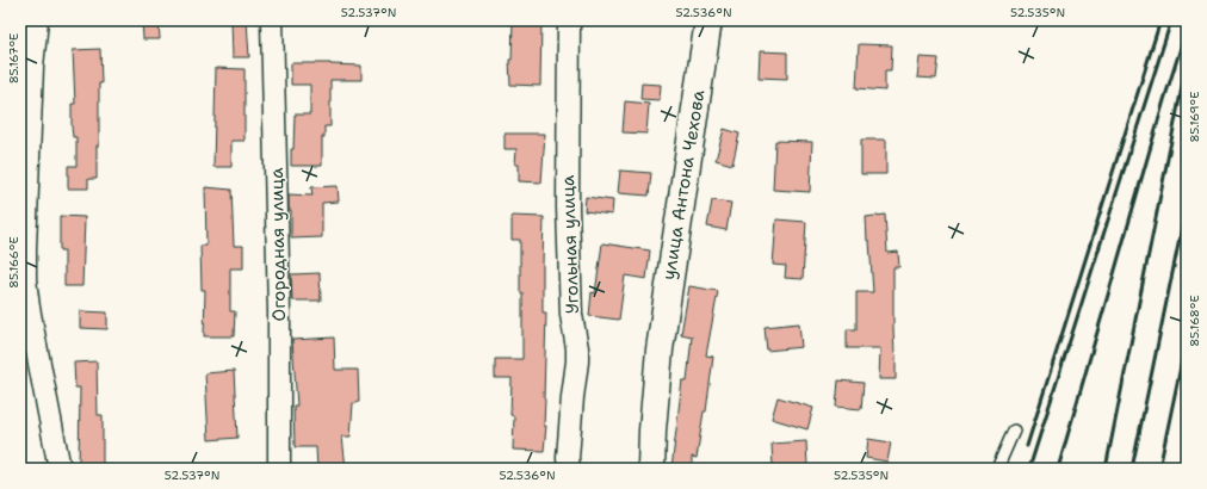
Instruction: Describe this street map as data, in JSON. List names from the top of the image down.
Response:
{
  "streets": {
    "street": ["улица Антона Чехова", "Огородная улица", "Угольная улица"]
  },
  "coordinates": [
    "52.537°N",
    "52.536°N",
    "52.535°N",
    "85.167°E",
    "85.169°E",
    "85.166°E",
    "85.168°E"
  ]
}
